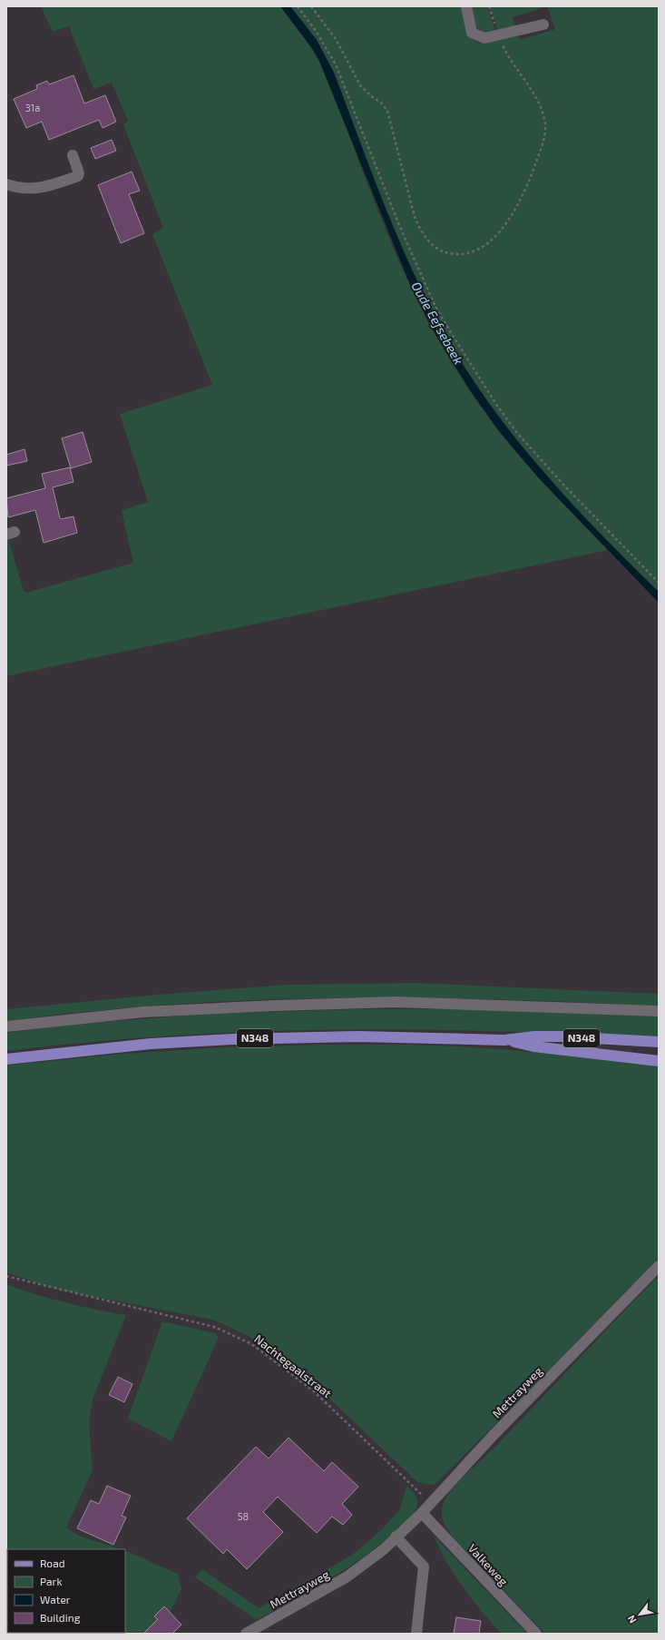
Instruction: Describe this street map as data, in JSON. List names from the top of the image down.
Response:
{
  "streets": {
    "main road": ["N348"],
    "street": ["Mettrayweg", "Valkeweg"],
    "path": ["Nachtegaalstraat"]
  },
  "crossings": [
    ["Nachtegaalstraat", "Mettrayweg"],
    ["Mettrayweg", "Valkeweg"]
  ],
  "water": ["Oude Eefsebeek"],
  "house_numbers": ["31a", "58"],
  "legend": [
    "Road",
    "Park",
    "Water",
    "Building"
  ],
  "north": "bottom left"
}
